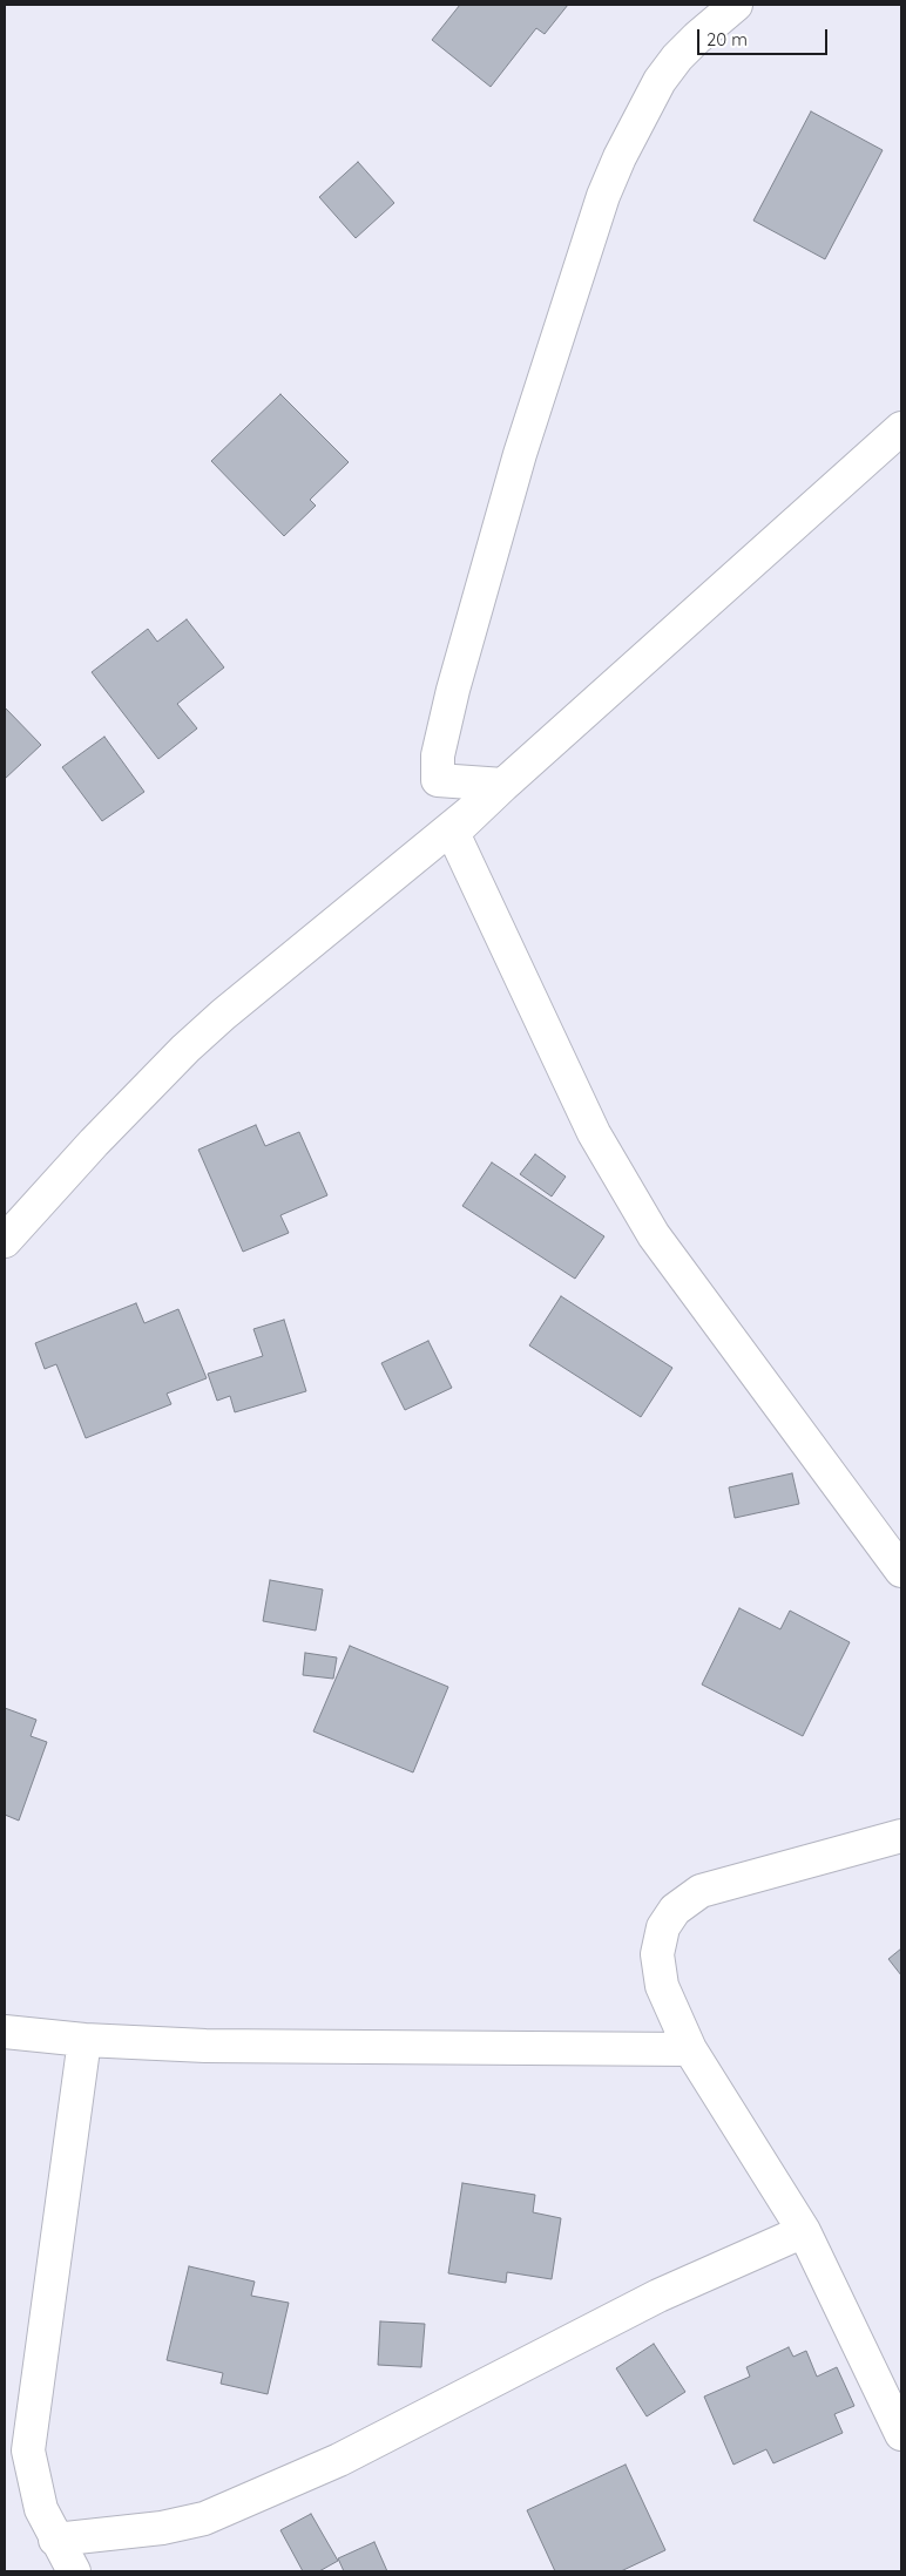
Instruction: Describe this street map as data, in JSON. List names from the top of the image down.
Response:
{
  "scale_bar": "20 m"
}
